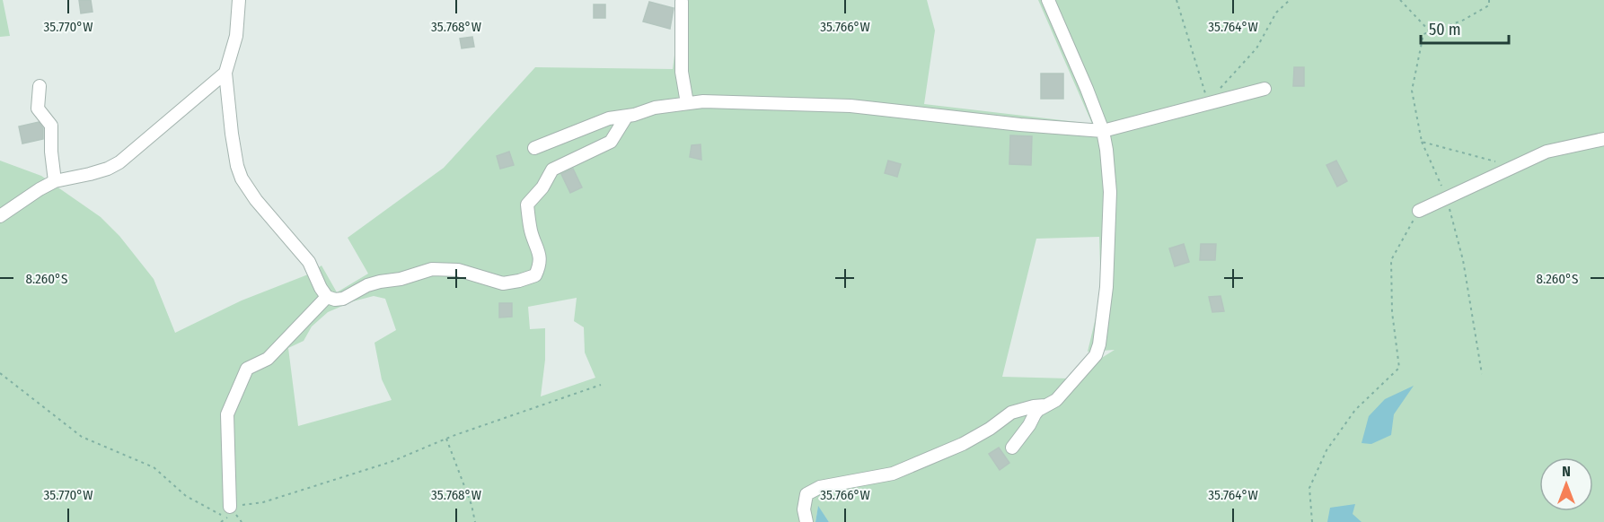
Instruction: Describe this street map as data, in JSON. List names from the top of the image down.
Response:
{
  "scale_bar": "50 m",
  "north": "top",
  "coordinates": [
    "35.770°W",
    "35.768°W",
    "35.766°W",
    "35.764°W",
    "8.260°S"
  ]
}
